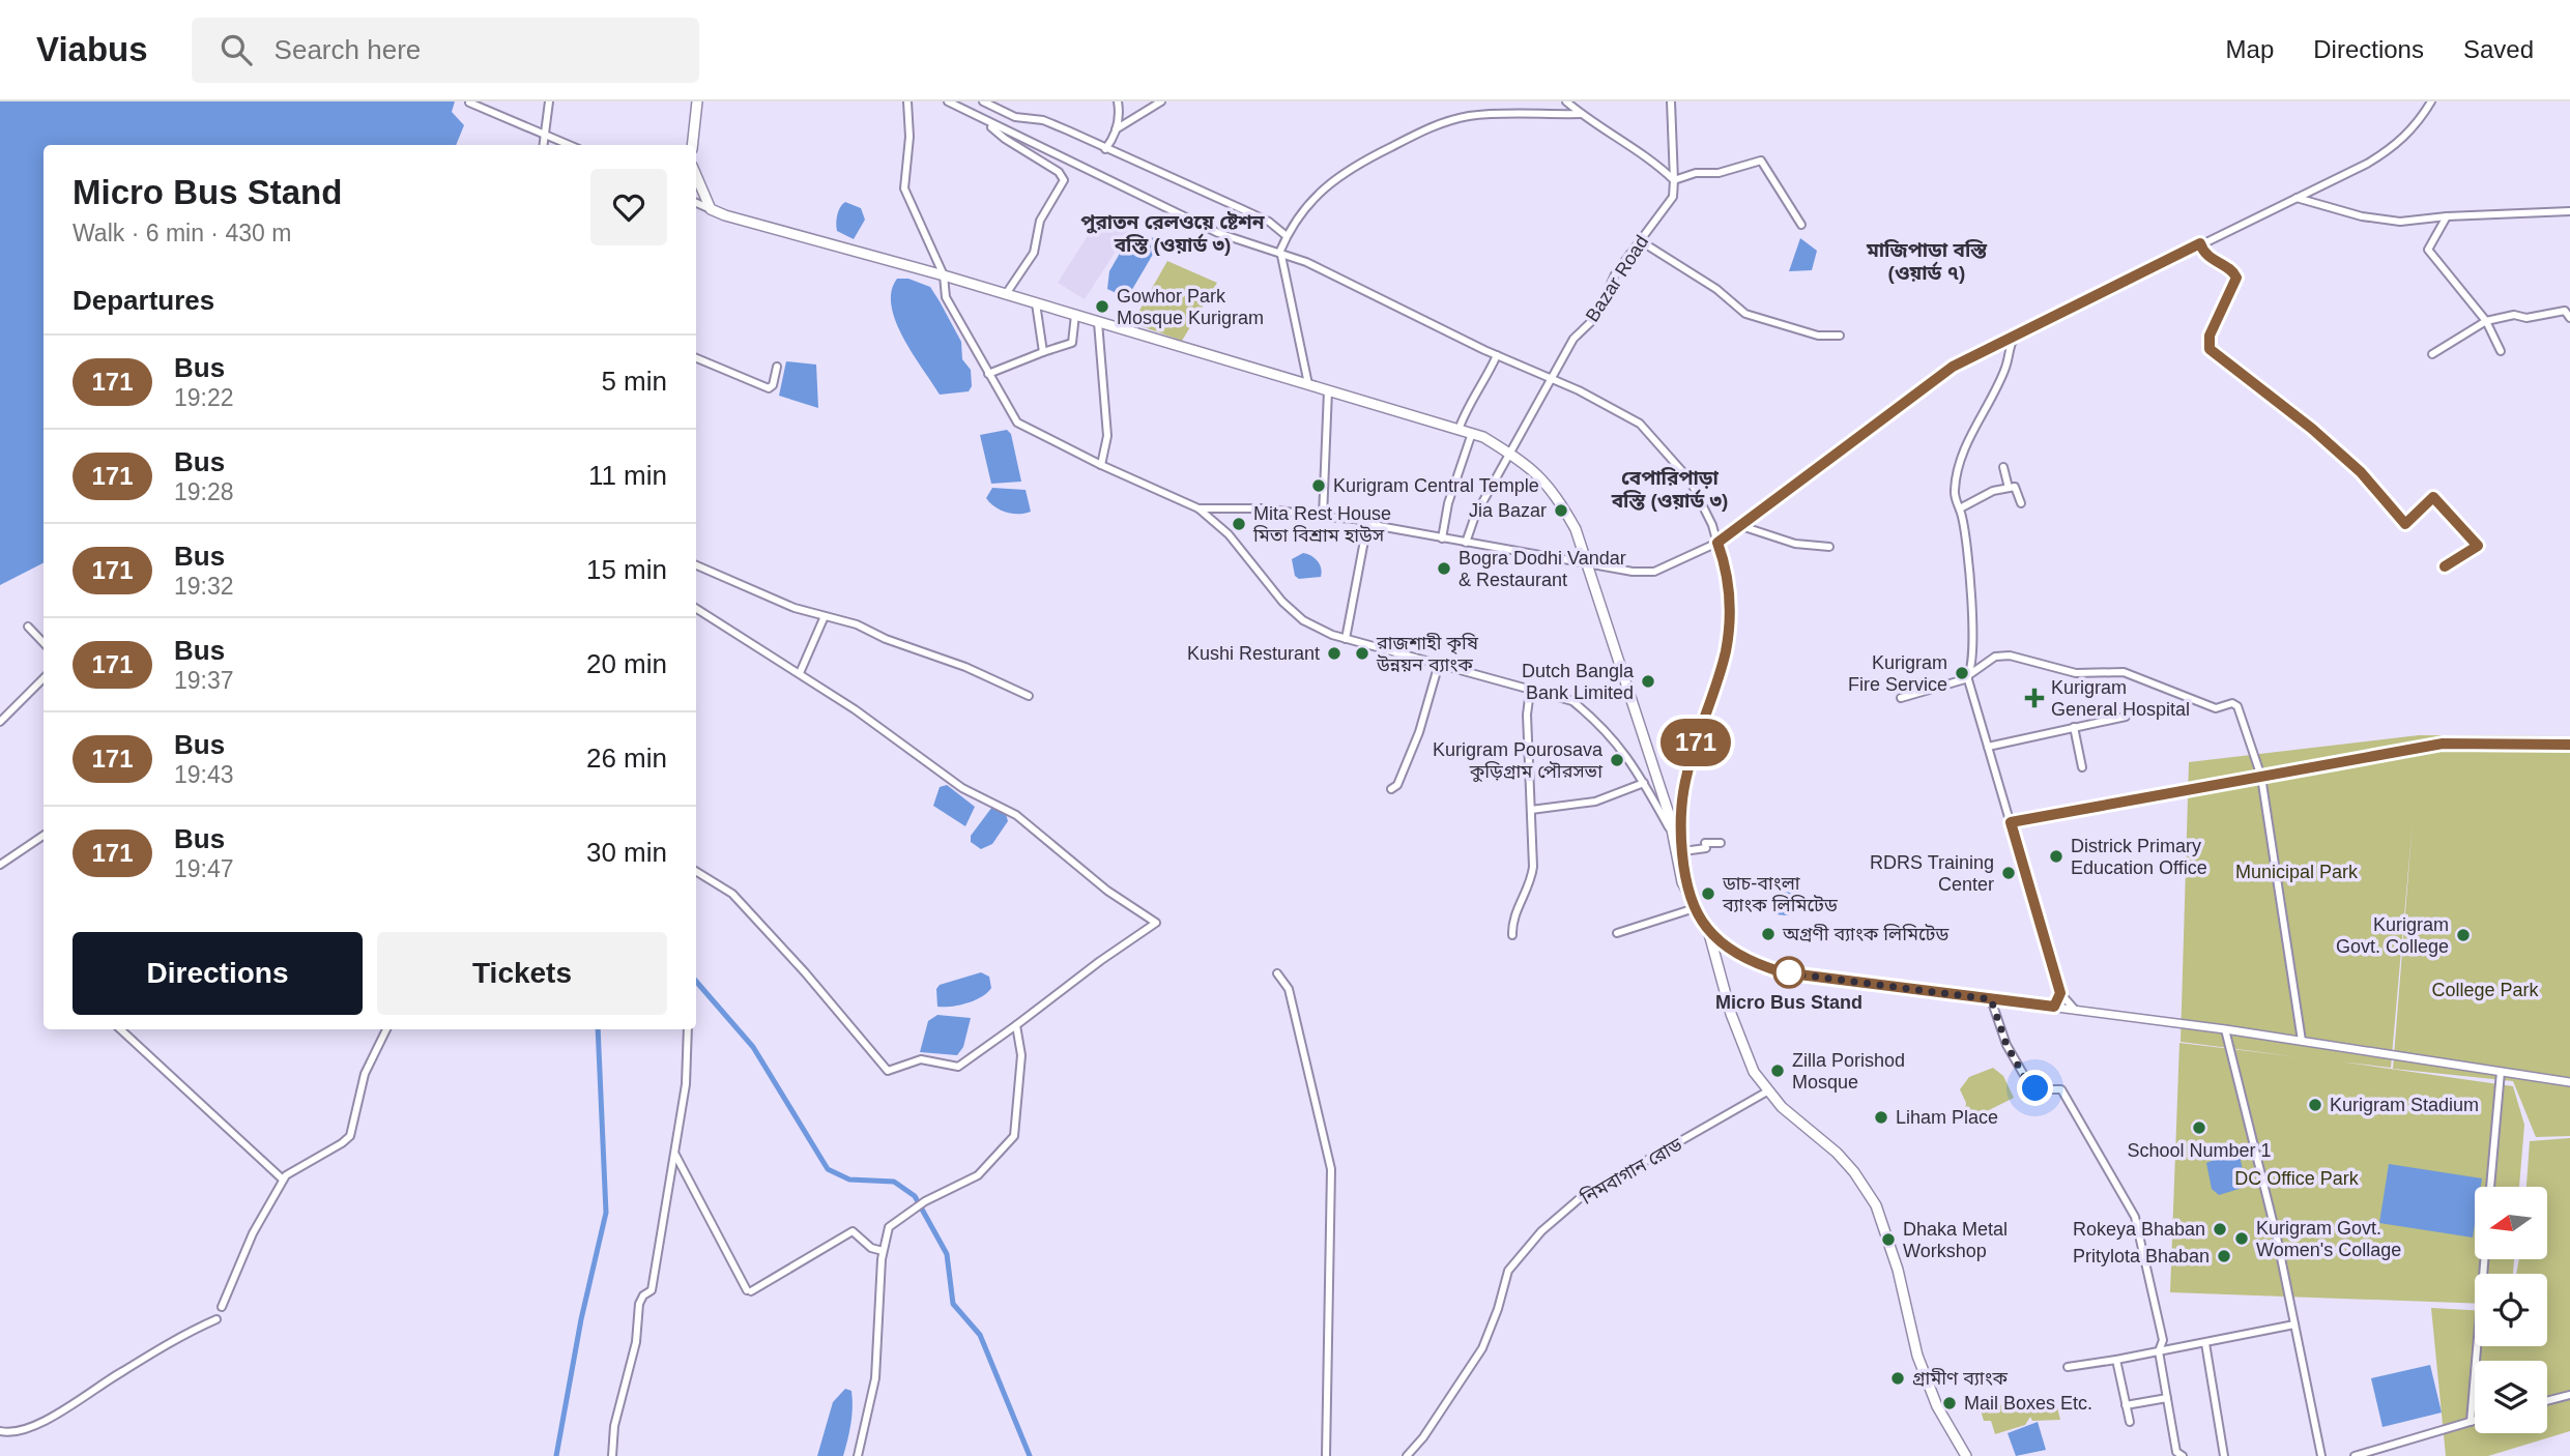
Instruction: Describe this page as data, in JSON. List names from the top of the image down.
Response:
{
  "streets": {
    "street": ["Bazar Road", "নিমবাগান রোড"]
  },
  "districts": ["পুরাতন রেলওয়ে ষ্টেশন বস্তি (ওয়ার্ড ৩)", "মাজিপাড়া বস্তি (ওয়ার্ড ৭)", "বেপারিপাড়া বস্তি (ওয়ার্ড ৩)"],
  "parks": ["Municipal Park", "College Park", "DC Office Park"],
  "places": {
    "other": [
      "Gowhor Park Mosque Kurigram",
      "Kurigram Central Temple",
      "Jia Bazar",
      "Mita Rest House মিতা বিশ্রাম হাউস",
      "Bogra Dodhi Vandar & Restaurant",
      "Kushi Resturant",
      "রাজশাহী কৃষি উন্নয়ন ব্যাংক",
      "Kurigram Fire Service",
      "Dutch Bangla Bank Limited",
      "Kurigram Pourosava কুড়িগ্রাম পৌরসভা",
      "Districk Primary Education Office",
      "RDRS Training Center",
      "ডাচ-বাংলা ব্যাংক লিমিটেড",
      "অগ্রণী ব্যাংক লিমিটেড",
      "Kurigram Govt. College",
      "Micro Bus Stand",
      "Zilla Porishod Mosque",
      "Kurigram Stadium",
      "Liham Place",
      "School Number 1",
      "Rokeya Bhaban",
      "Kurigram Govt. Women's Collage",
      "Dhaka Metal Workshop",
      "Pritylota Bhaban",
      "গ্রামীণ ব্যাংক",
      "Mail Boxes Etc."
    ],
    "health": ["Kurigram General Hospital"]
  },
  "lines": ["bus line 171"],
  "north": "left",
  "page": {
    "header": "Viabus",
    "search": "Search here",
    "nav": ["Map", "Directions", "Saved"],
    "on_map": "171",
    "heading": [
      ["Micro Bus Stand", "Walk · 6 min · 430 m"],
      "Departures"
    ],
    "list": [
      {
        "mark": "171",
        "name": "Bus",
        "note": "19:22",
        "value": "5 min"
      },
      {
        "mark": "171",
        "name": "Bus",
        "note": "19:28",
        "value": "11 min"
      },
      {
        "mark": "171",
        "name": "Bus",
        "note": "19:32",
        "value": "15 min"
      },
      {
        "mark": "171",
        "name": "Bus",
        "note": "19:37",
        "value": "20 min"
      },
      {
        "mark": "171",
        "name": "Bus",
        "note": "19:43",
        "value": "26 min"
      },
      {
        "mark": "171",
        "name": "Bus",
        "note": "19:47",
        "value": "30 min"
      }
    ],
    "buttons": ["Directions", "Tickets"]
  }
}
